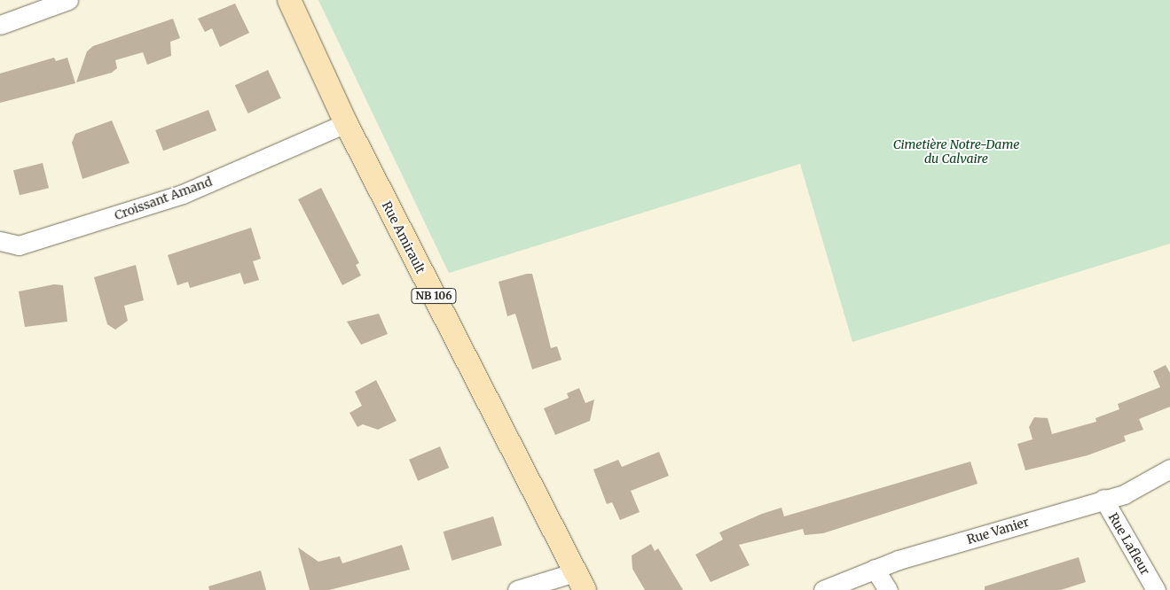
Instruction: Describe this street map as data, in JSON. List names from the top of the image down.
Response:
{
  "streets": {
    "main road": ["Rue Amirault", "NB 106"],
    "street": ["Croissant Amand", "Rue Vanier", "Rue Lafleur"]
  },
  "crossings": [
    ["Croissant Amand", "Rue Amirault"],
    ["Rue Vanier", "Rue Lafleur"]
  ],
  "parks": ["Cimetière Notre-Dame du Calvaire"]
}
